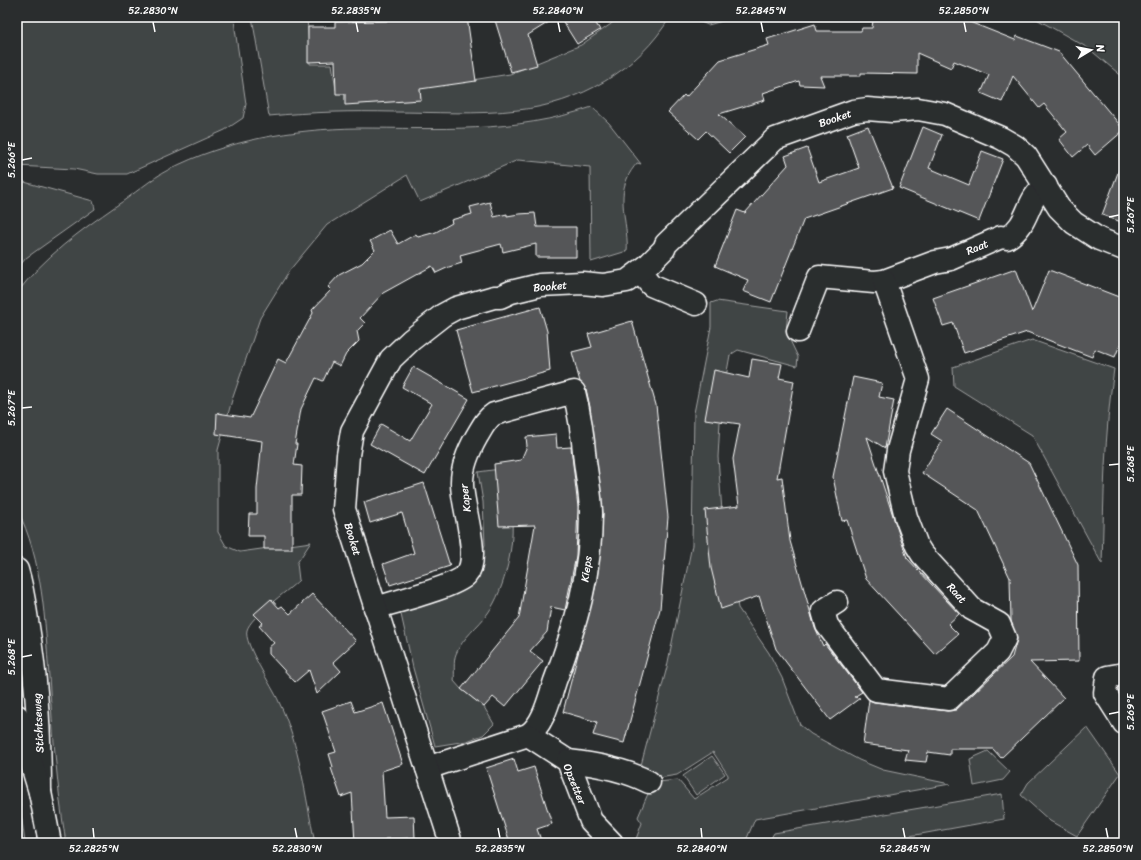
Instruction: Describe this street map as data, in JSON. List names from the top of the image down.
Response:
{
  "streets": {
    "street": [
      "Booket",
      "Raat",
      "Kaper",
      "Kieps",
      "Stichtseweg",
      "Opzetter"
    ]
  },
  "crossings": [
    ["Booket", "Raat"],
    ["Booket", "Kaper"],
    ["Kaper", "Kieps"],
    ["Kieps", "Opzetter"]
  ],
  "north": "right",
  "coordinates": [
    "52.2830°N",
    "52.2835°N",
    "52.2840°N",
    "52.2845°N",
    "52.2850°N",
    "5.266°E",
    "5.267°E",
    "5.268°E",
    "5.269°E",
    "52.2825°N"
  ]
}
